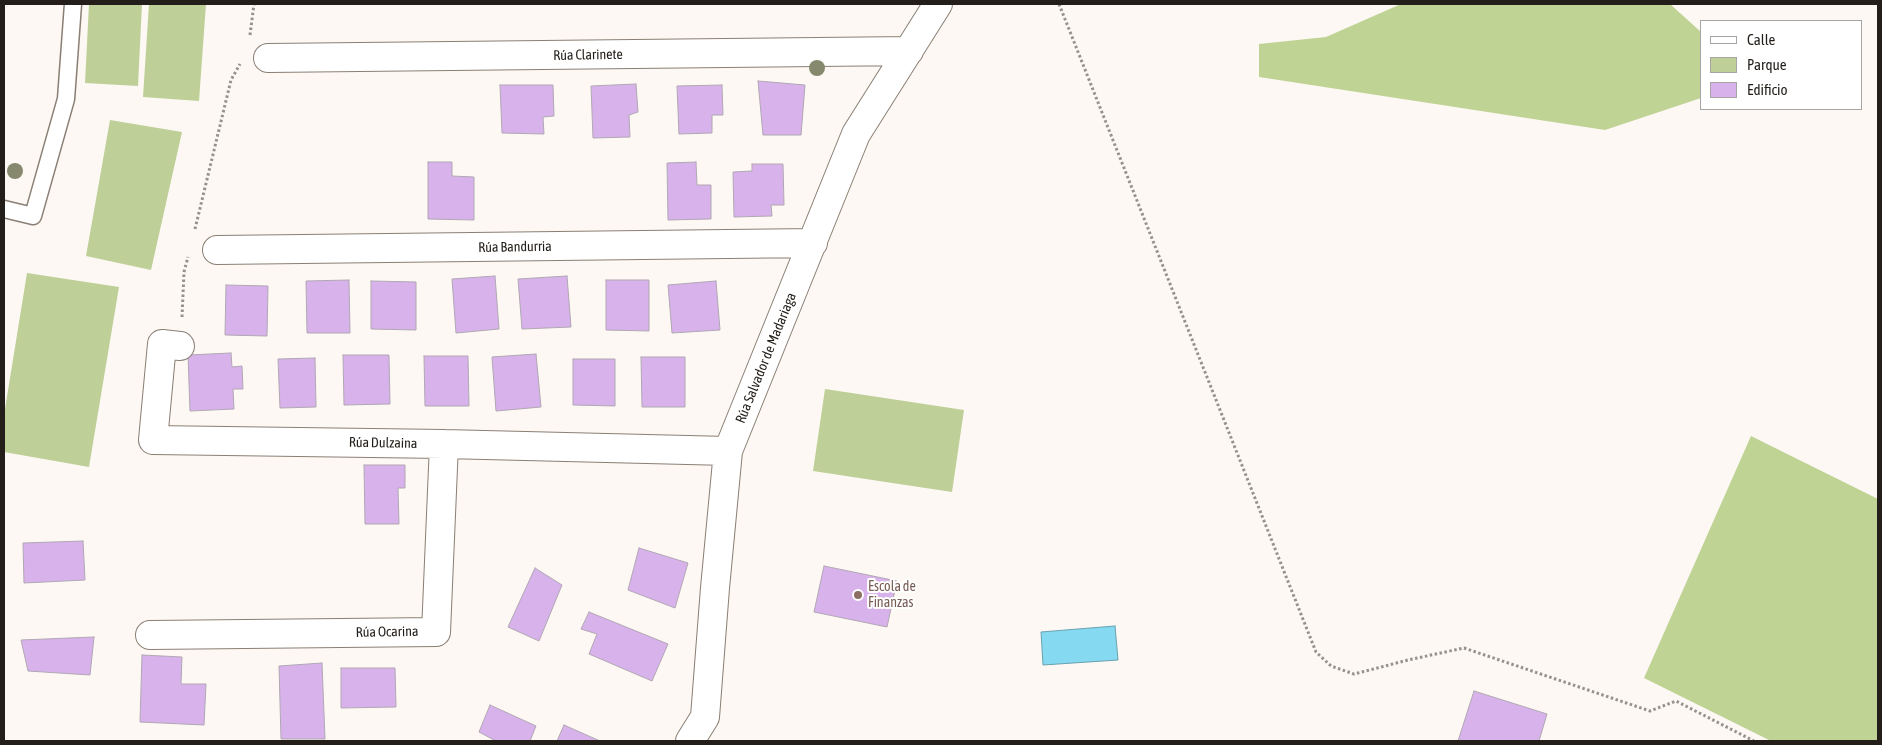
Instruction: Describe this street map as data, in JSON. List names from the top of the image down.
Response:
{
  "streets": {
    "street": [
      "Rúa Clarinete",
      "Rúa Bandurria",
      "Rúa Salvador de Madariaga",
      "Rúa Dulzaina",
      "Rúa Ocarina"
    ]
  },
  "crossings": [
    ["Rúa Clarinete", "Rúa Salvador de Madariaga"],
    ["Rúa Bandurria", "Rúa Salvador de Madariaga"],
    ["Rúa Salvador de Madariaga", "Rúa Dulzaina"],
    ["Rúa Dulzaina", "Rúa Ocarina"]
  ],
  "places": ["Escola de Finanzas"],
  "legend": ["Calle", "Parque", "Edificio"]
}
